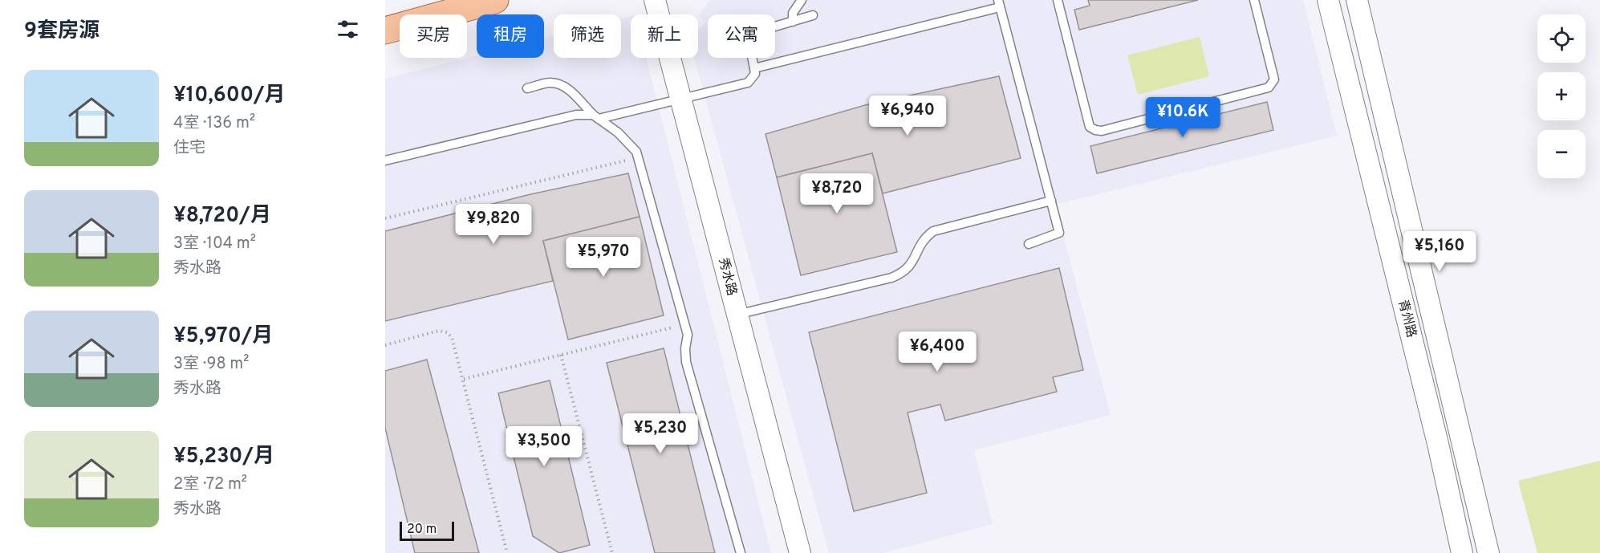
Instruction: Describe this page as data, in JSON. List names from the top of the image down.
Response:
{
  "streets": {
    "street": ["秀水路", "青州路"]
  },
  "scale_bar": "20 m",
  "page": {
    "heading": "9套房源",
    "map_buttons": ["+", "−"],
    "chip": [
      "买房",
      "租房",
      "筛选",
      "新上",
      "公寓"
    ],
    "list": [
      {
        "name": "¥10,600/月",
        "note": "4室 · 136 m² · 住宅"
      },
      {
        "name": "¥8,720/月",
        "note": "3室 · 104 m² · 秀水路"
      },
      {
        "name": "¥5,970/月",
        "note": "3室 · 98 m² · 秀水路"
      },
      {
        "name": "¥5,230/月",
        "note": "2室 · 72 m² · 秀水路"
      }
    ],
    "price": [
      "¥6,940",
      "¥10.6K",
      "¥8,720",
      "¥9,820",
      "¥5,160",
      "¥5,970",
      "¥6,400",
      "¥5,230",
      "¥3,500"
    ],
    "scale": "20 m"
  }
}
